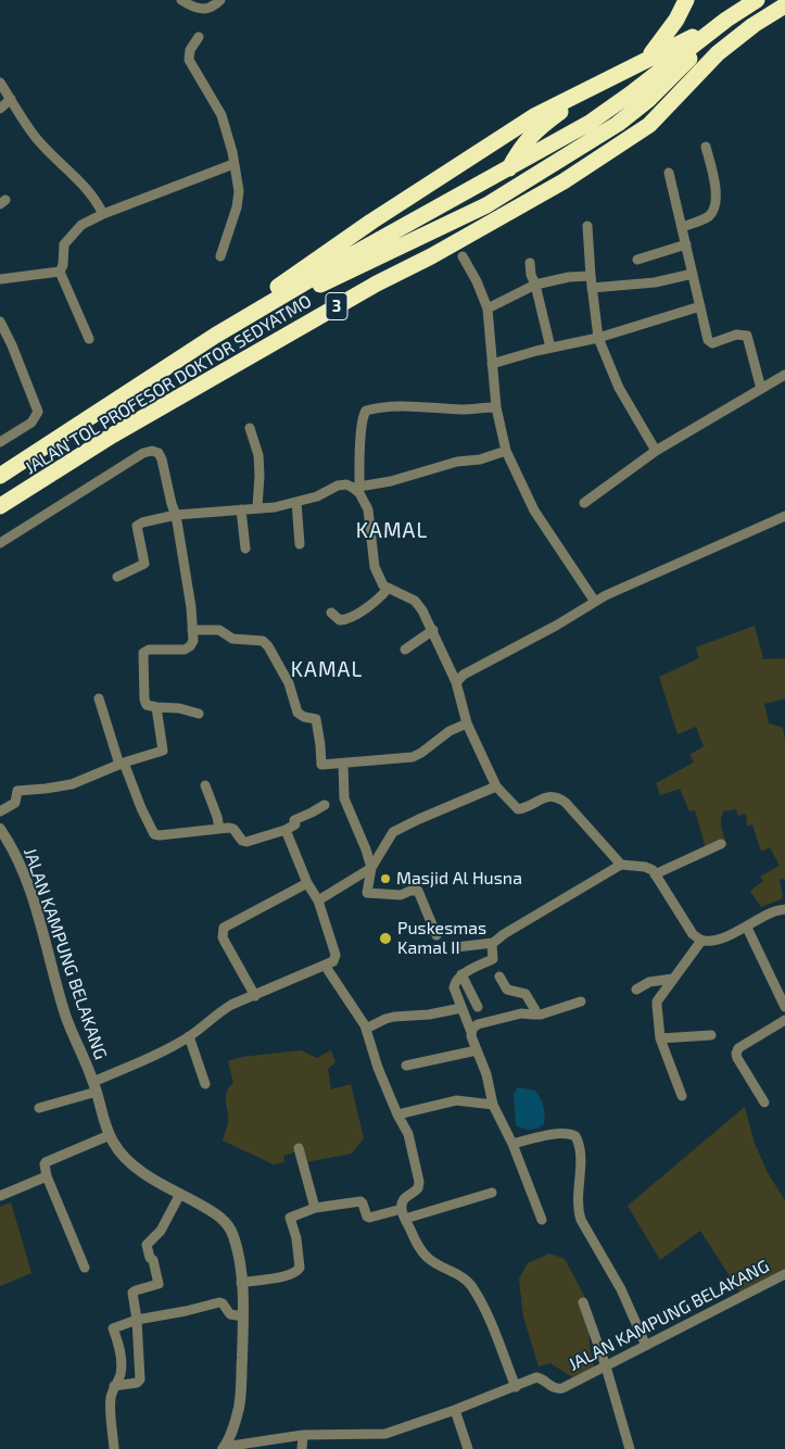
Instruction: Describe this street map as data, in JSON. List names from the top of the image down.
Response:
{
  "streets": {
    "highway": ["3", "JALAN TOL PROFESOR DOKTOR SEDYATMO"],
    "street": ["JALAN KAMPUNG BELAKANG"]
  },
  "districts": ["KAMAL", "KAMAL"],
  "places": ["Masjid Al Husna", "Puskesmas Kamal II"]
}
